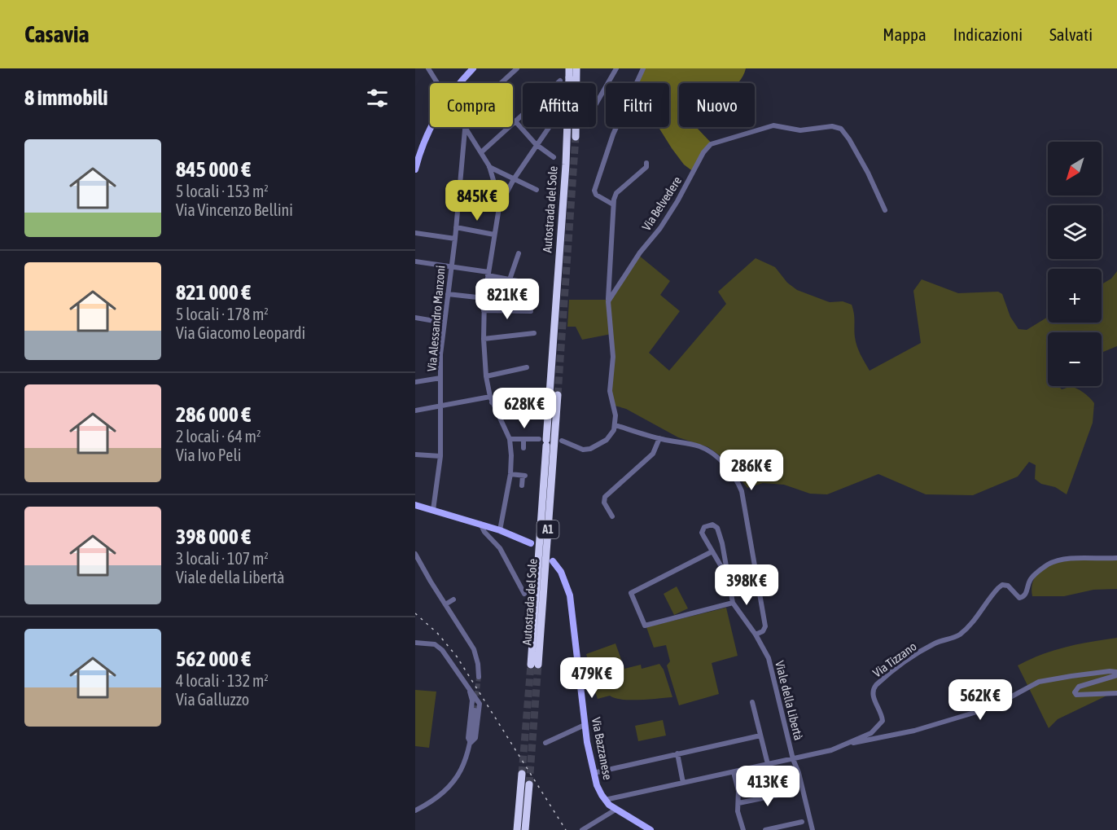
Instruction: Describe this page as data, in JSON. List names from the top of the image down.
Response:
{
  "streets": {
    "highway": ["Autostrada del Sole", "A1"],
    "main road": ["Via Bazzanese"],
    "street": [
      "Via Belvedere",
      "Via Alessandro Manzoni",
      "Via Tizzano",
      "Viale della Libertà"
    ]
  },
  "crossings": [
    ["Via Tizzano", "Viale della Libertà"],
    ["Via Tizzano", "Via Bazzanese"]
  ],
  "north": "bottom left",
  "page": {
    "header": "Casavia",
    "nav": ["Mappa", "Indicazioni", "Salvati"],
    "heading": "8 immobili",
    "chip": [
      "Compra",
      "Affitta",
      "Filtri",
      "Nuovo"
    ],
    "list": [
      {
        "name": "845 000 €",
        "note": "5 locali · 153 m² · Via Vincenzo Bellini"
      },
      {
        "name": "821 000 €",
        "note": "5 locali · 178 m² · Via Giacomo Leopardi"
      },
      {
        "name": "286 000 €",
        "note": "2 locali · 64 m² · Via Ivo Peli"
      },
      {
        "name": "398 000 €",
        "note": "3 locali · 107 m² · Viale della Libertà"
      },
      {
        "name": "562 000 €",
        "note": "4 locali · 132 m² · Via Galluzzo"
      }
    ],
    "map_buttons": ["+", "−"],
    "price": [
      "845K €",
      "821K €",
      "628K €",
      "286K €",
      "398K €",
      "479K €",
      "562K €",
      "413K €"
    ]
  }
}
